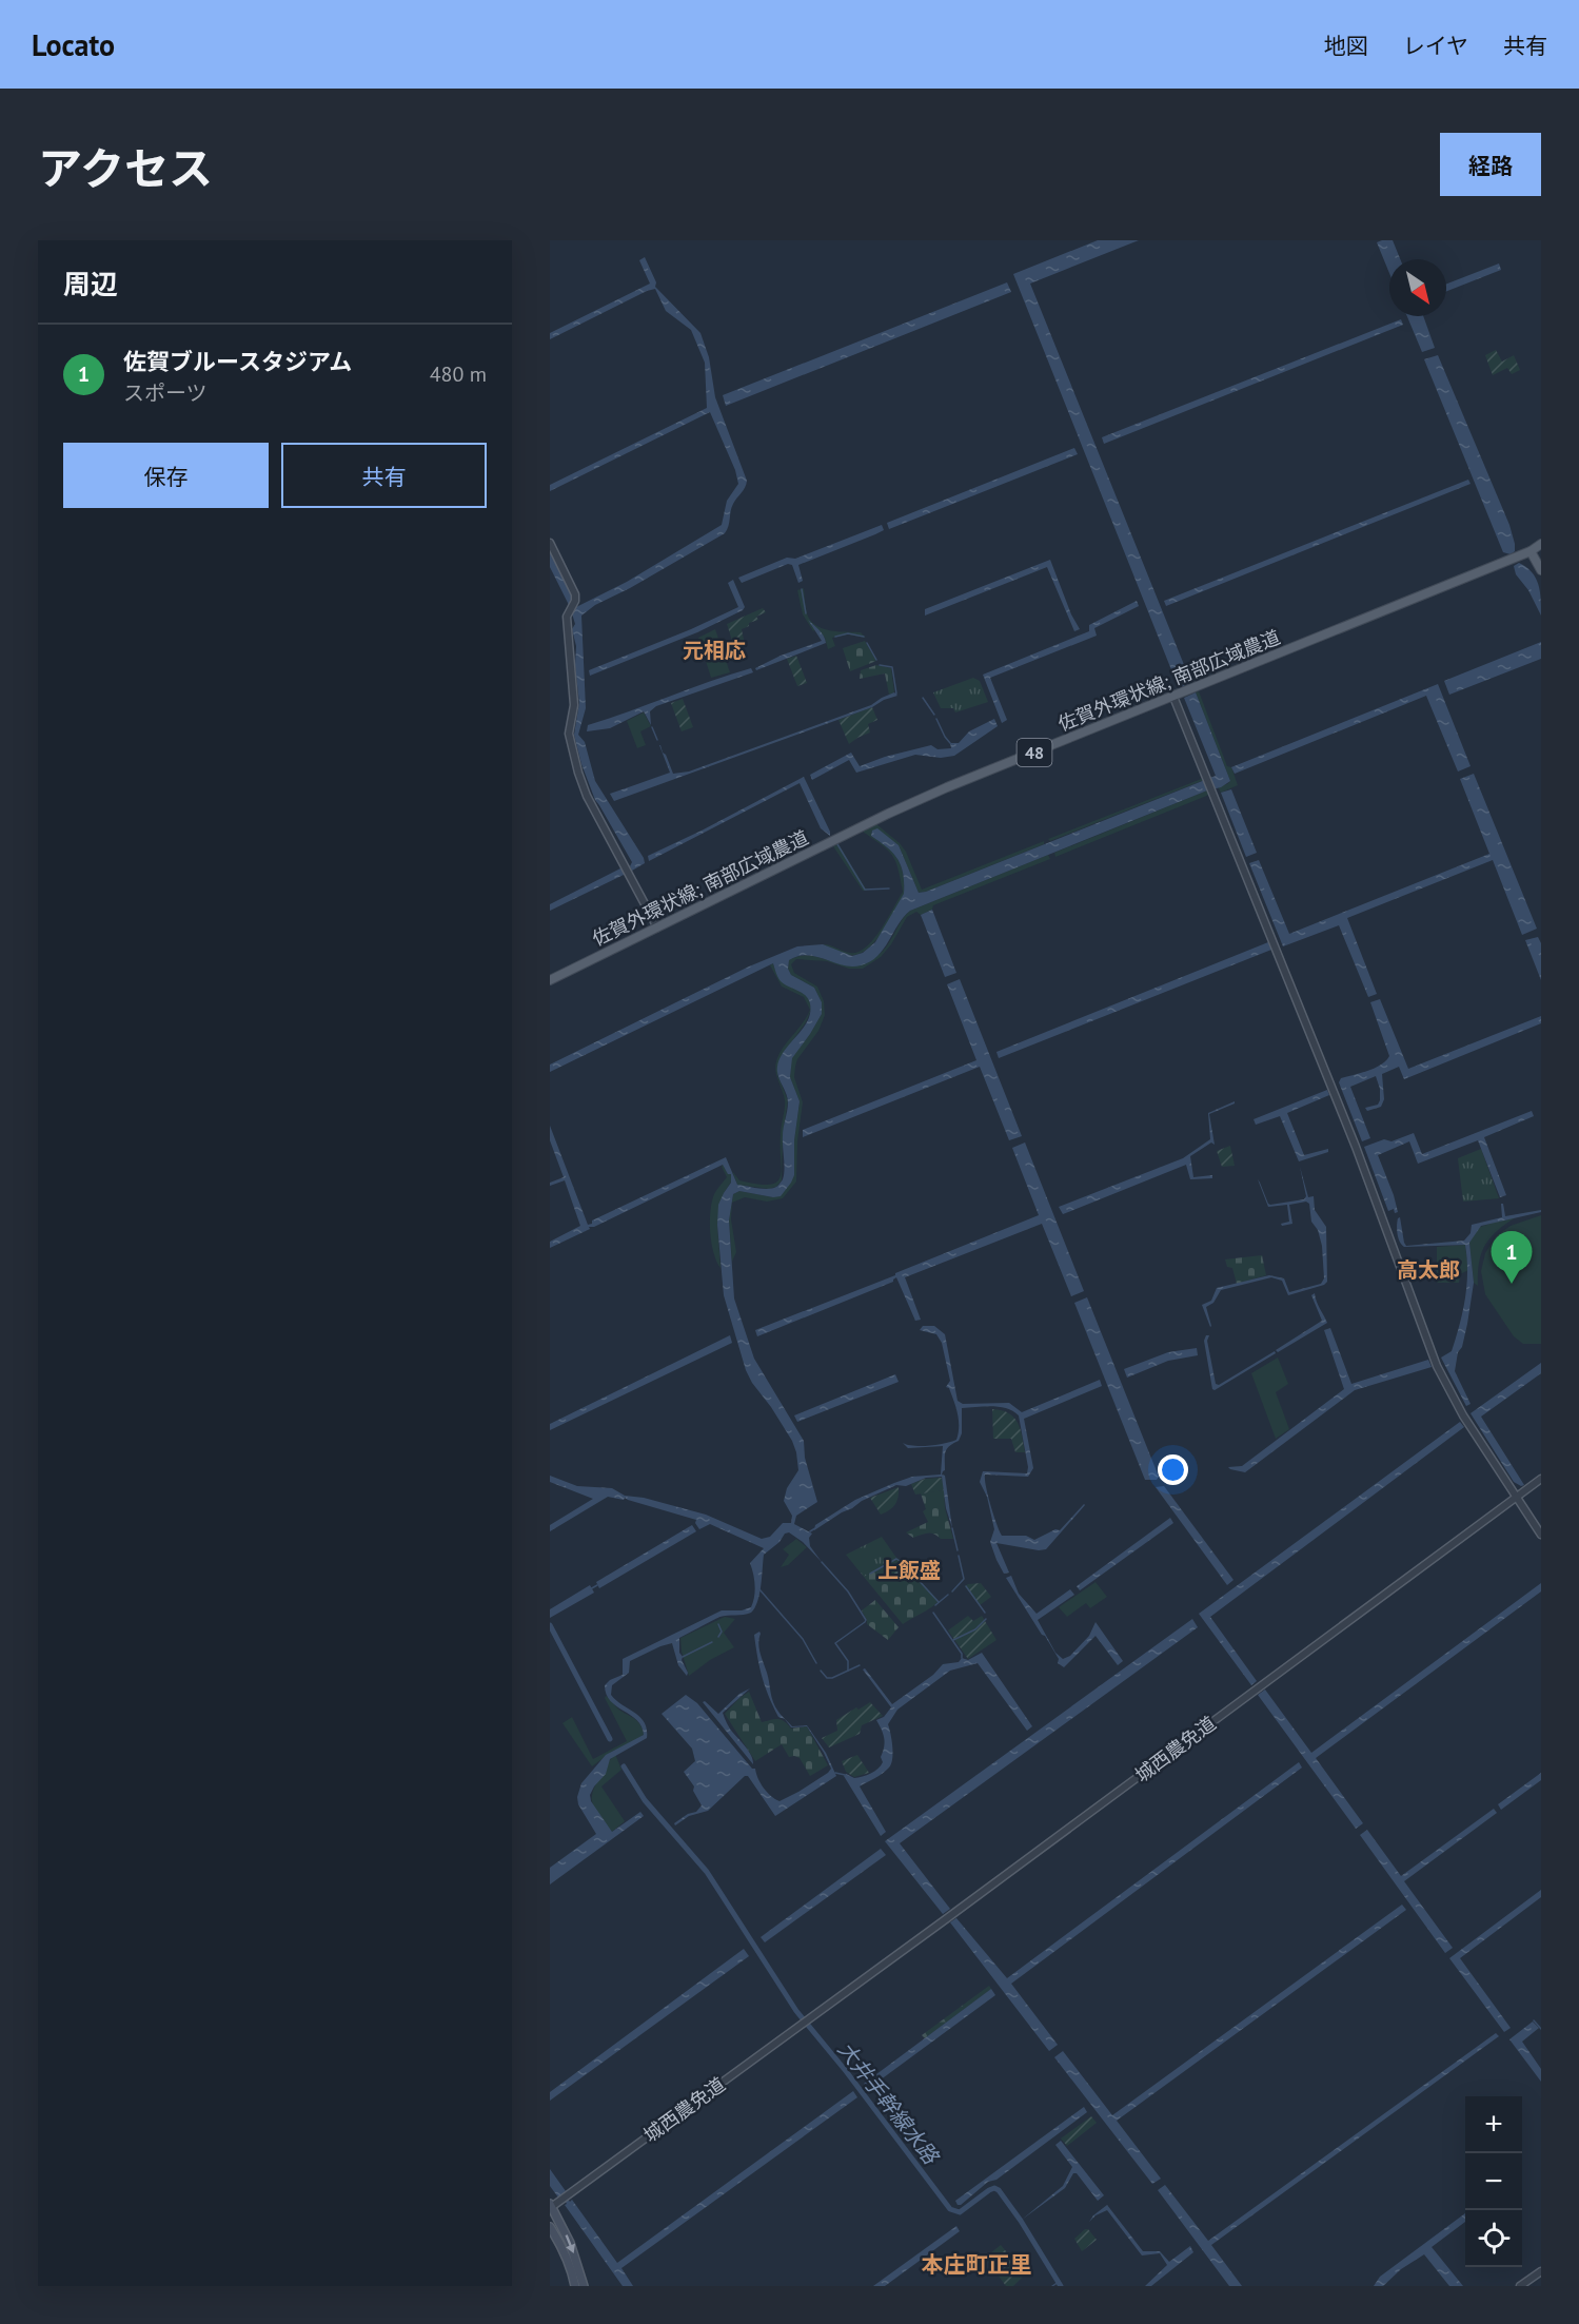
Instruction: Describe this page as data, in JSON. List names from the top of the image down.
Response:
{
  "streets": {
    "main road": ["佐賀外環状線; 南部広域農道", "48"],
    "street": ["城西農免道"]
  },
  "crossings": [
    ["佐賀外環状線; 南部広域農道", "48"]
  ],
  "districts": [
    "元相応",
    "高太郎",
    "上飯盛",
    "本庄町正里"
  ],
  "water": ["大井手幹線水路"],
  "north": "bottom right",
  "page": {
    "header": "Locato",
    "nav": ["地図", "レイヤ", "共有"],
    "title": "アクセス",
    "buttons": [
      "経路",
      ["保存", "共有"]
    ],
    "heading": "周辺",
    "list": [
      {
        "mark": "1",
        "name": "佐賀ブルースタジアム",
        "note": "スポーツ",
        "value": "480 m"
      }
    ],
    "pins": "1",
    "map_buttons": ["+", "−"]
  }
}
